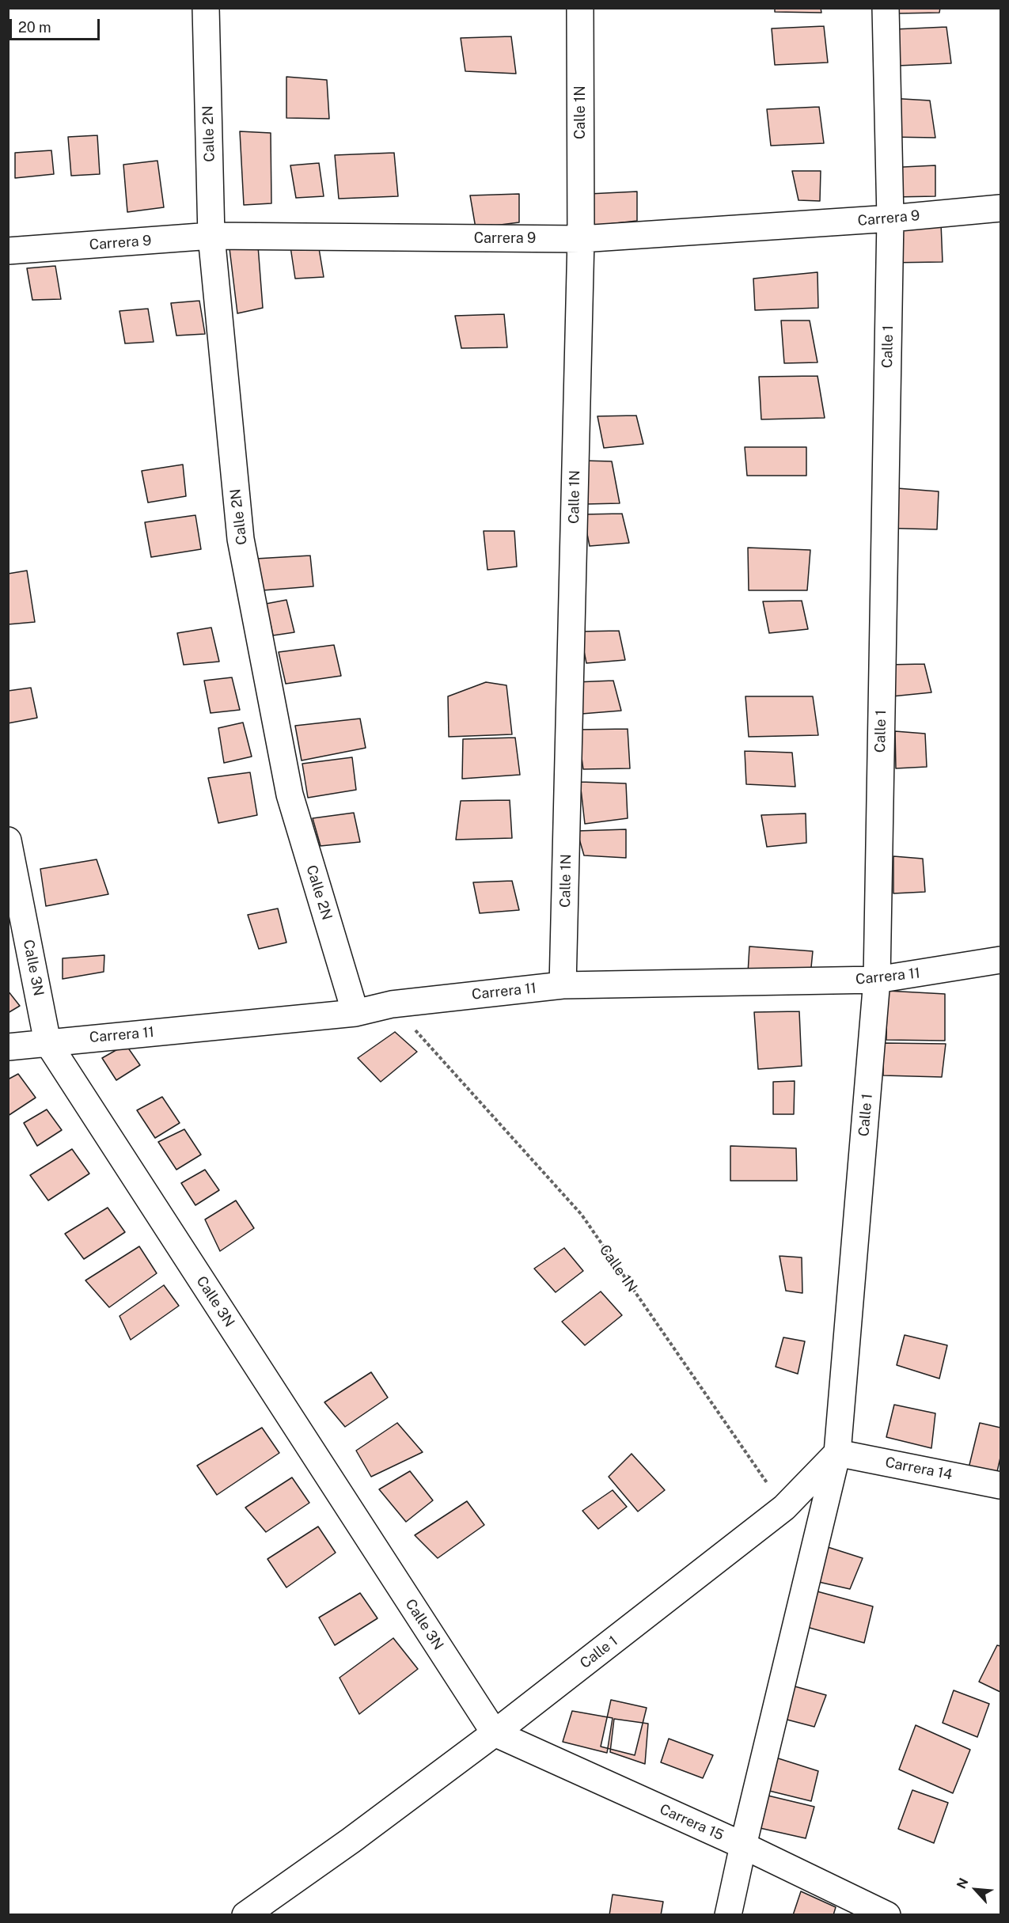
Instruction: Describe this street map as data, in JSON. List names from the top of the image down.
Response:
{
  "streets": {
    "street": [
      "Calle 1N",
      "Calle 2N",
      "Carrera 9",
      "Calle 1",
      "Calle 3N",
      "Carrera 11",
      "Carrera 14",
      "Carrera 15"
    ]
  },
  "crossings": [
    ["Calle 1N", "Carrera 9"],
    ["Calle 1N", "Calle 1"],
    ["Calle 1N", "Carrera 11"],
    ["Calle 2N", "Carrera 9"],
    ["Calle 2N", "Carrera 11"],
    ["Carrera 9", "Calle 1"],
    ["Calle 1", "Calle 3N"],
    ["Calle 1", "Carrera 11"],
    ["Calle 1", "Carrera 14"],
    ["Calle 1", "Carrera 15"],
    ["Calle 3N", "Carrera 11"],
    ["Calle 3N", "Carrera 15"]
  ],
  "scale_bar": "20 m",
  "north": "top left"
}
